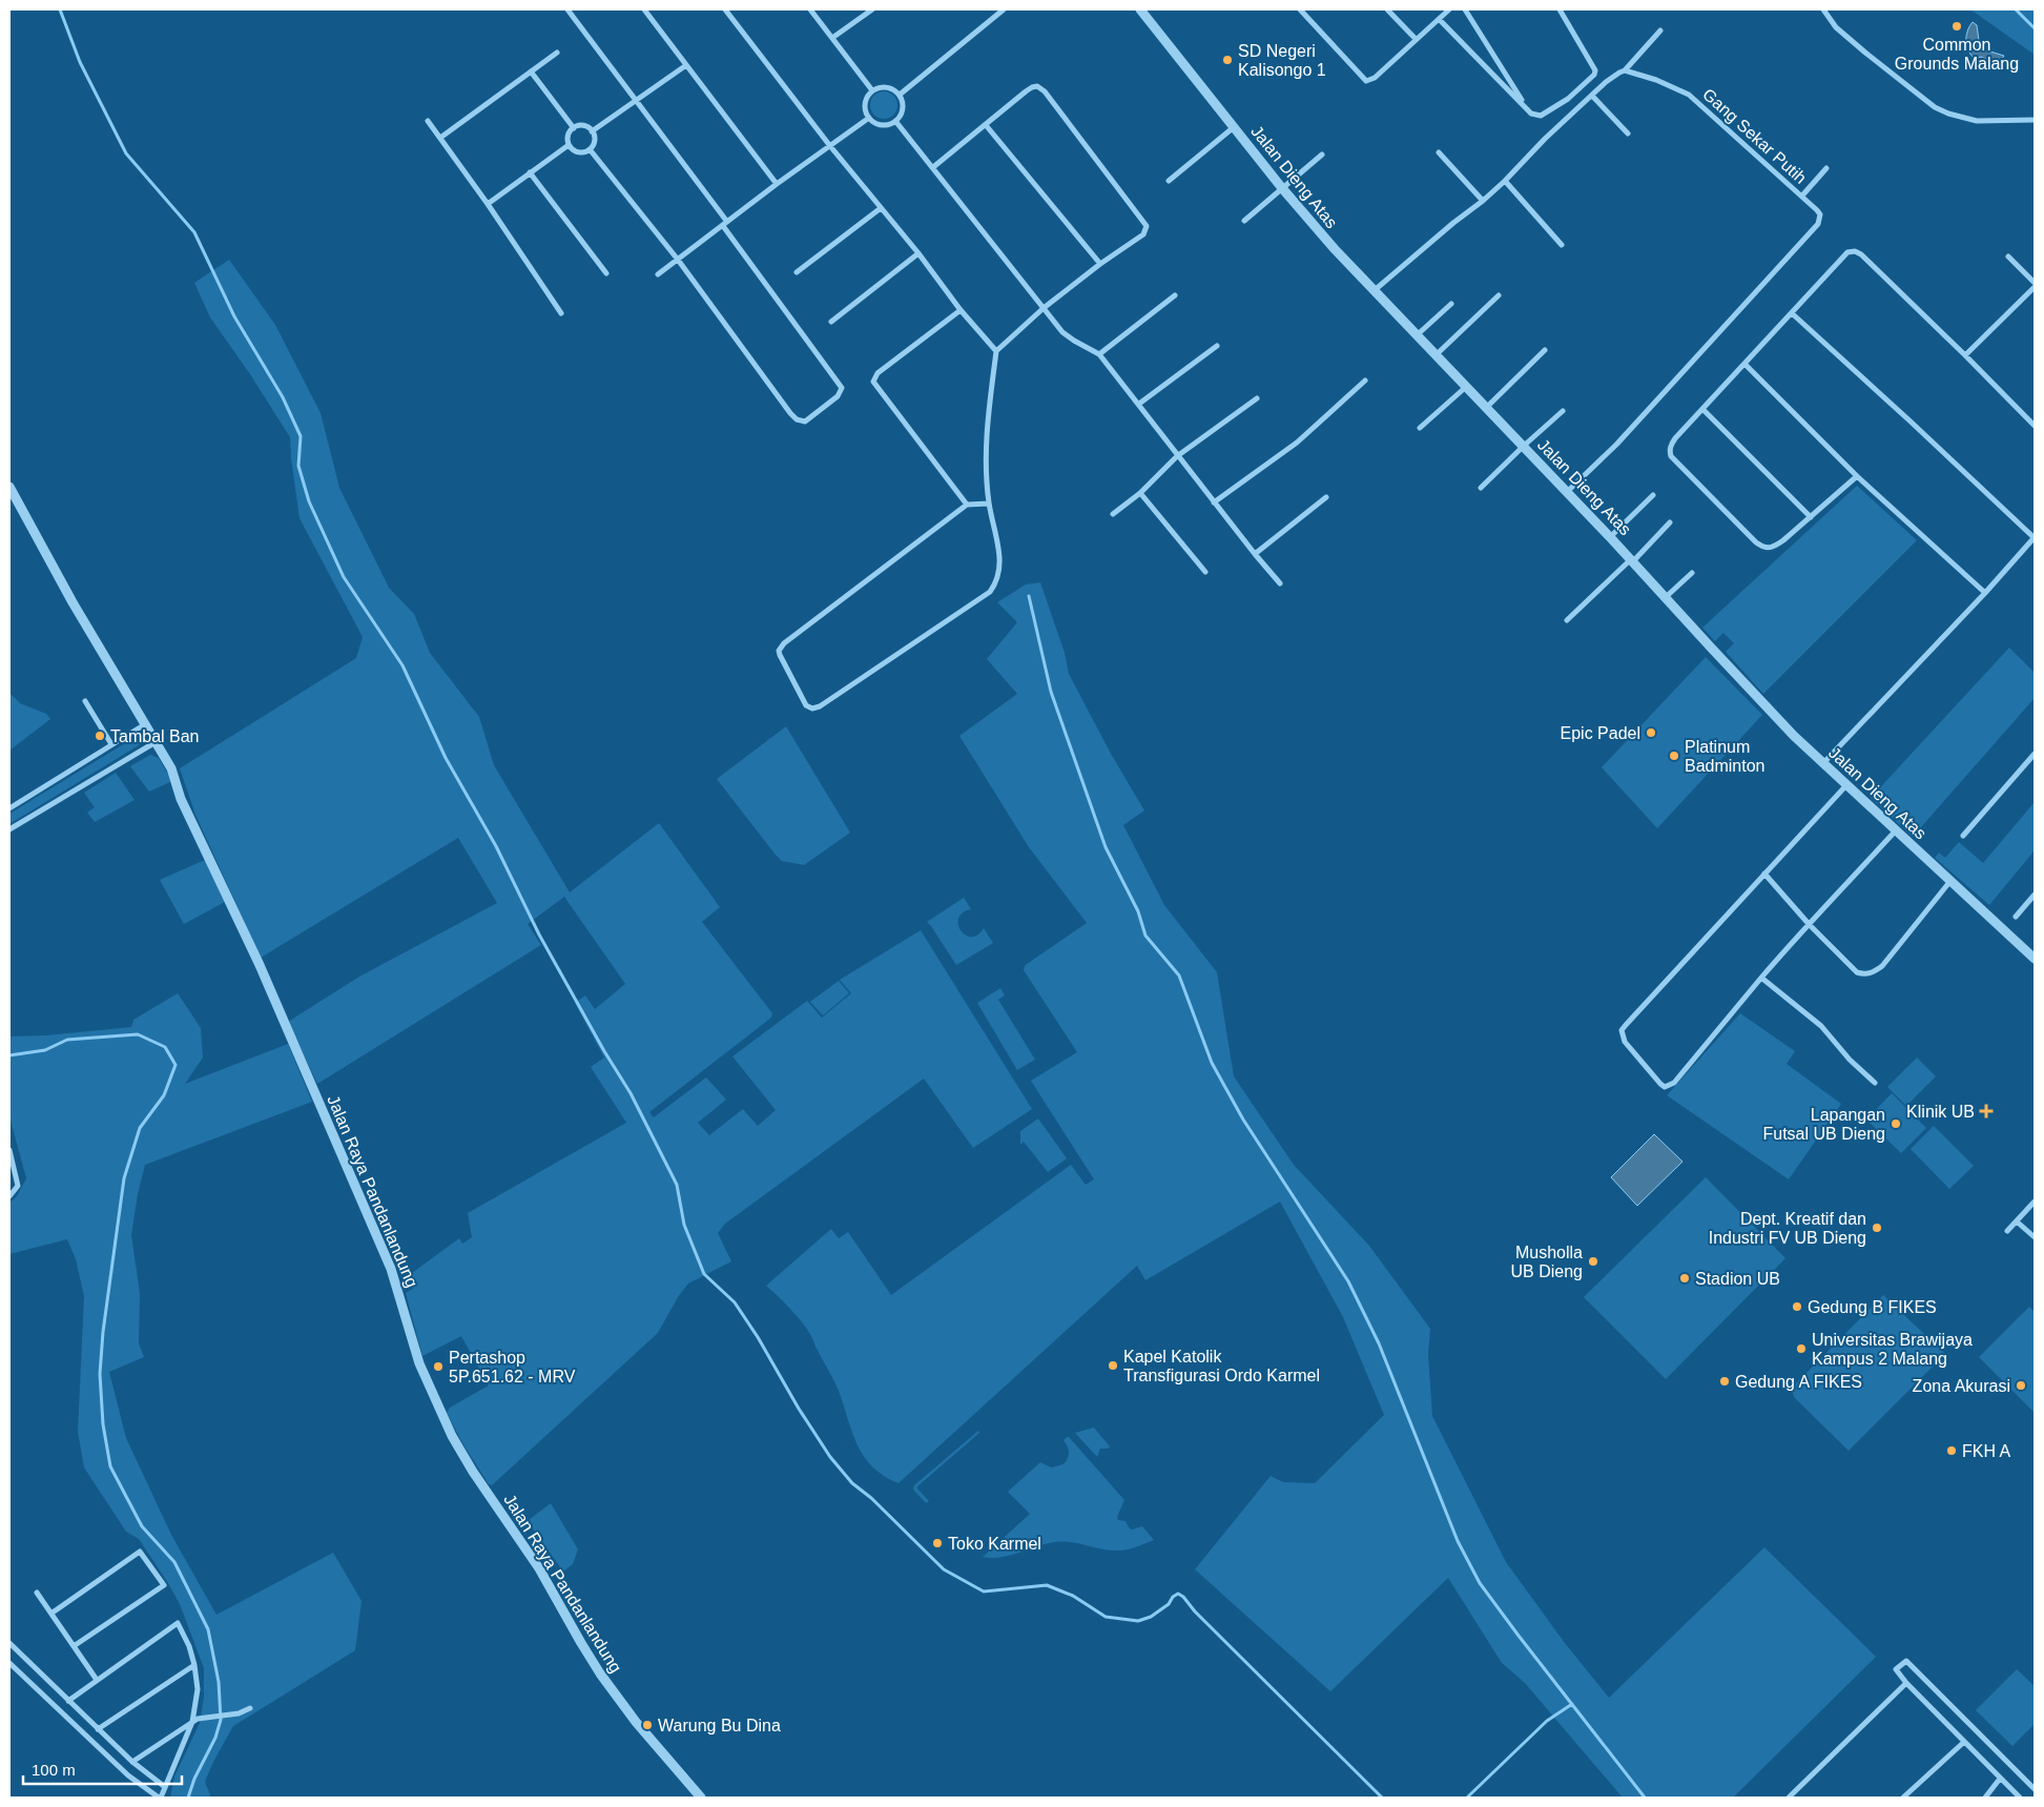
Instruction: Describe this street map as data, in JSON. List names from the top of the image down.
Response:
{
  "streets": {
    "street": ["Gang Sekar Putih", "Jalan Dieng Atas", "Jalan Raya Pandanlandung"]
  },
  "crossings": [
    ["Gang Sekar Putih", "Jalan Dieng Atas"]
  ],
  "places": {
    "other": [
      "Common Grounds Malang",
      "SD Negeri Kalisongo 1",
      "Epic Padel",
      "Tambal Ban",
      "Platinum Badminton",
      "Lapangan Futsal UB Dieng",
      "Dept. Kreatif dan Industri FV UB Dieng",
      "Musholla UB Dieng",
      "Stadion UB",
      "Gedung B FIKES",
      "Universitas Brawijaya Kampus 2 Malang",
      "Kapel Katolik Transfigurasi Ordo Karmel",
      "Pertashop 5P.651.62 - MRV",
      "Gedung A FIKES",
      "Zona Akurasi",
      "FKH A",
      "Toko Karmel",
      "Warung Bu Dina"
    ],
    "health": ["Klinik UB"]
  },
  "scale_bar": "100 m"
}
